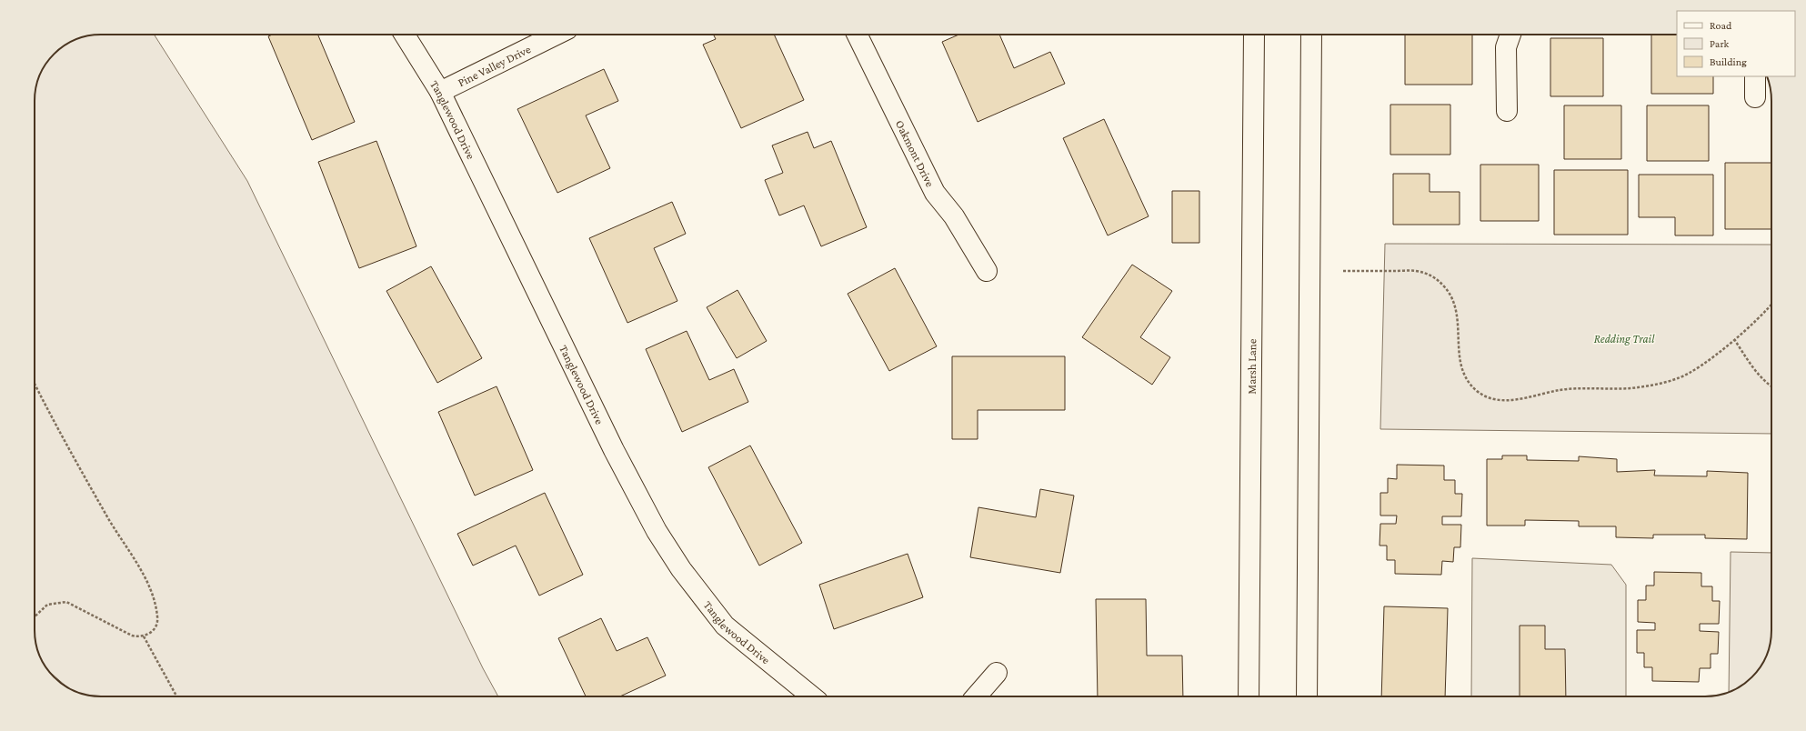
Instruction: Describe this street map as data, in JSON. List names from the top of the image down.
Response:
{
  "streets": {
    "street": [
      "Pine Valley Drive",
      "Tanglewood Drive",
      "Oakmont Drive",
      "Marsh Lane"
    ]
  },
  "crossings": [
    ["Pine Valley Drive", "Tanglewood Drive"]
  ],
  "parks": ["Redding Trail"],
  "legend": ["Road", "Park", "Building"]
}
